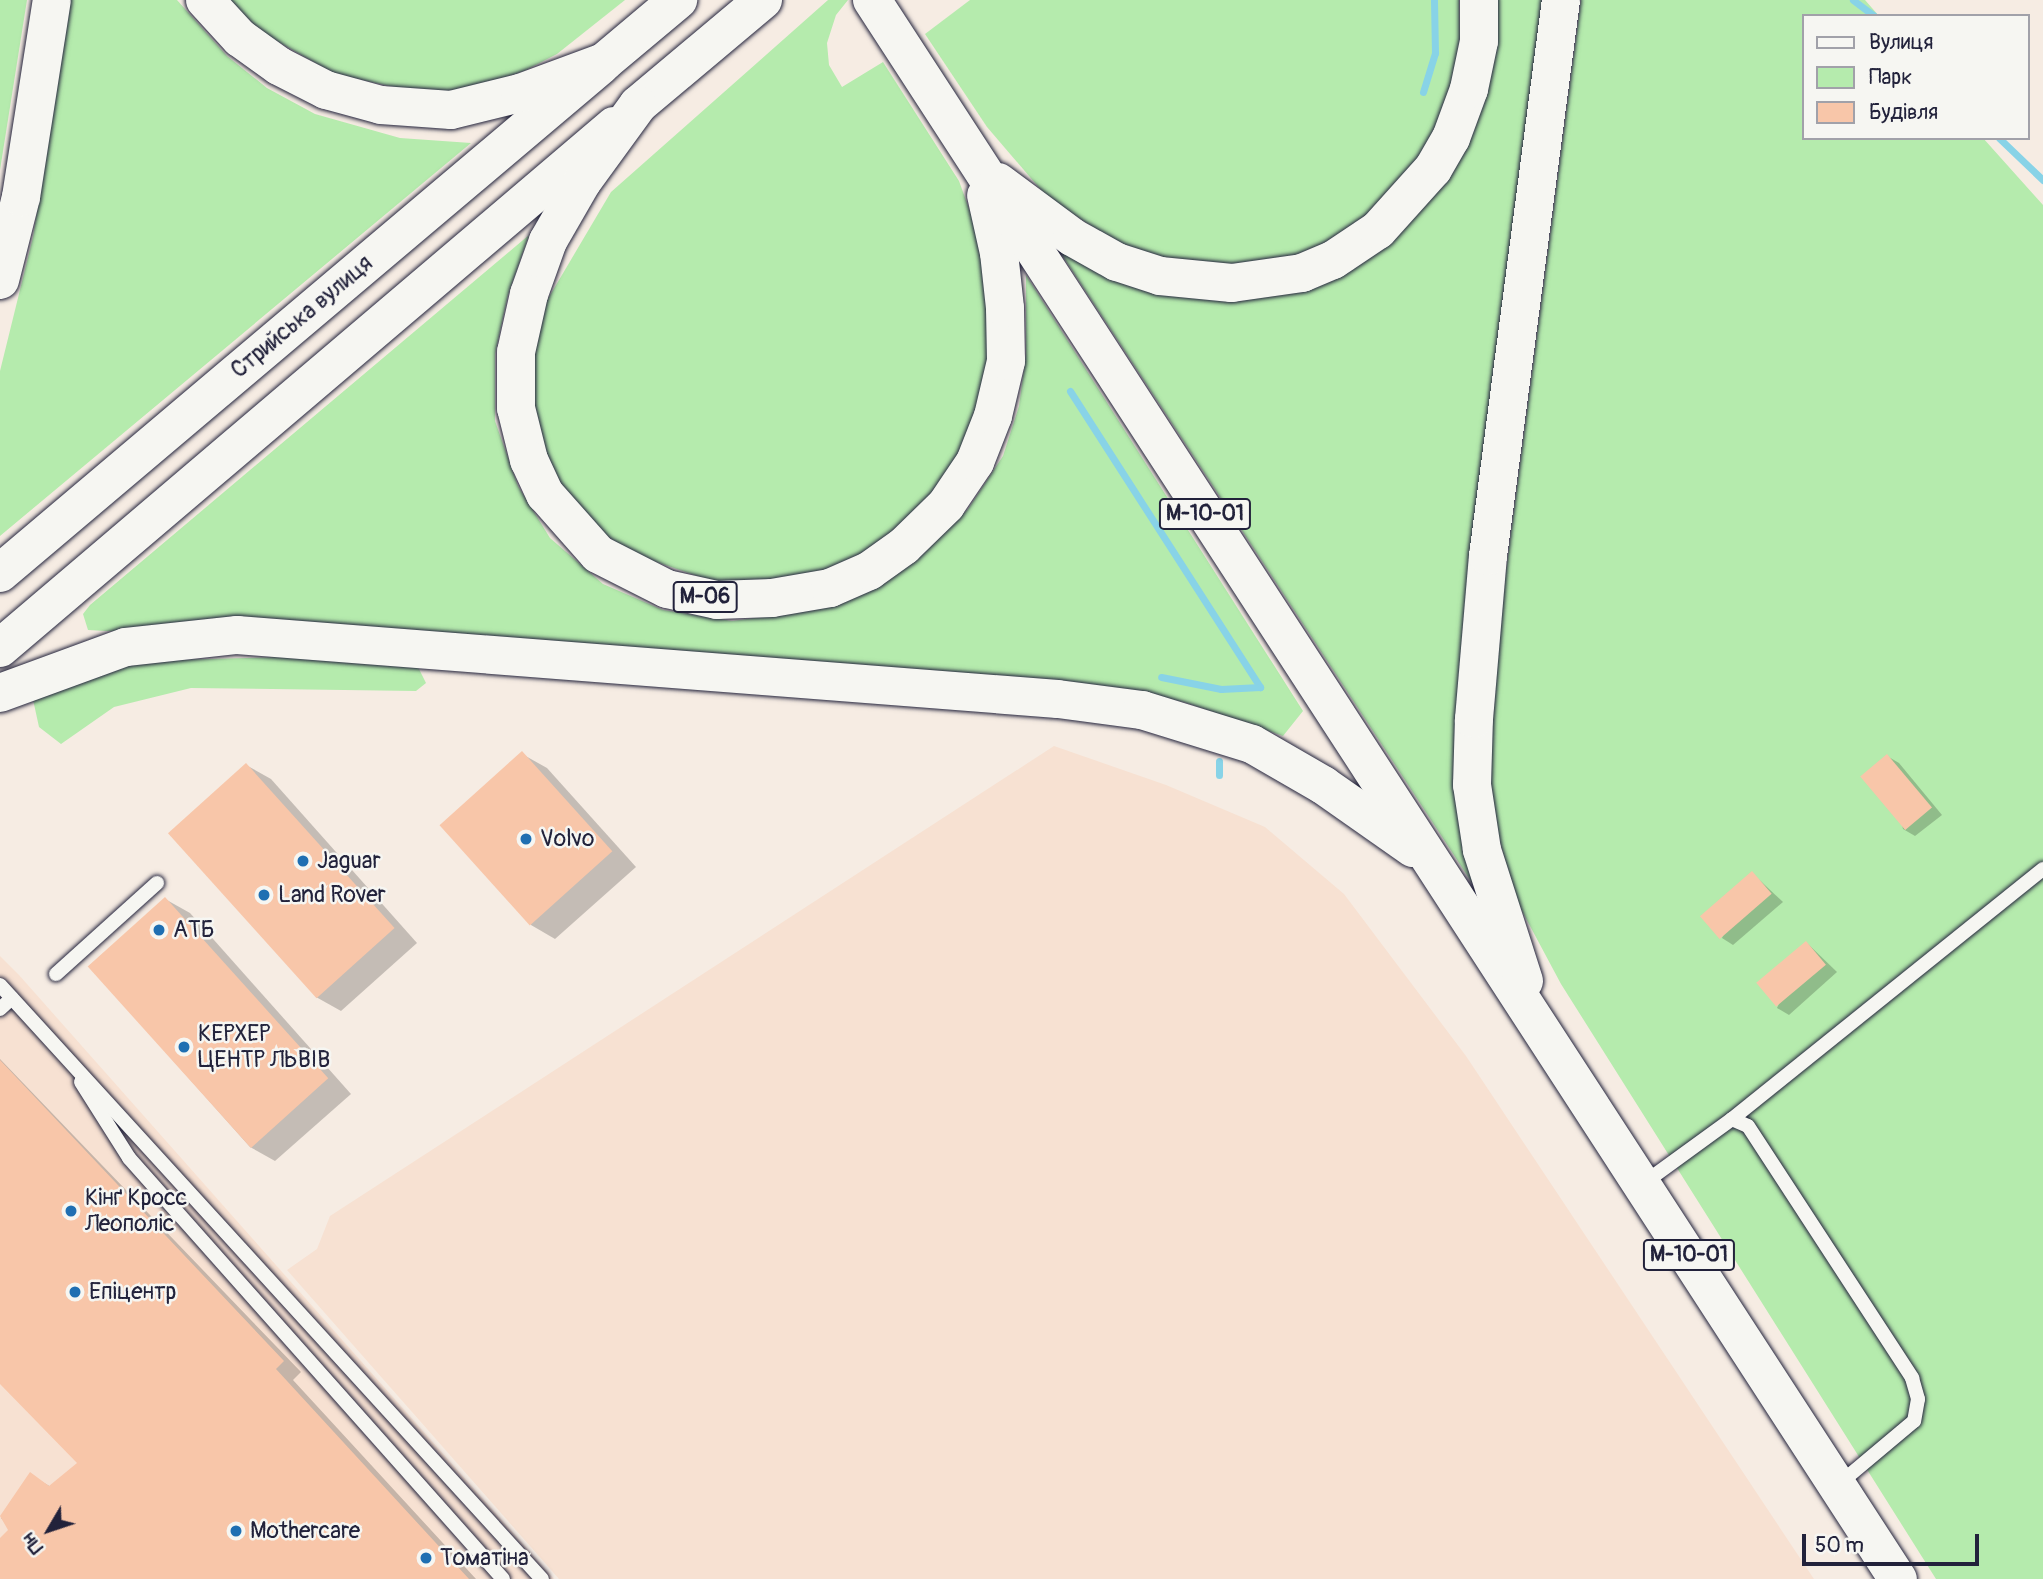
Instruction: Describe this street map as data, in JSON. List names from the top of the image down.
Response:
{
  "streets": {
    "main road": ["Стрийська вулиця", "М-10-01", "М-06"]
  },
  "crossings": [
    ["М-10-01", "М-06"]
  ],
  "places": [
    "Volvo",
    "Jaguar",
    "Land Rover",
    "АТБ",
    "КЕРХЕР ЦЕНТР ЛЬВІВ",
    "Кінґ Кросс Леополіс",
    "Епіцентр",
    "Mothercare",
    "Томатіна"
  ],
  "legend": ["Вулиця", "Парк", "Будівля"],
  "scale_bar": "50 m",
  "north": "bottom left"
}
